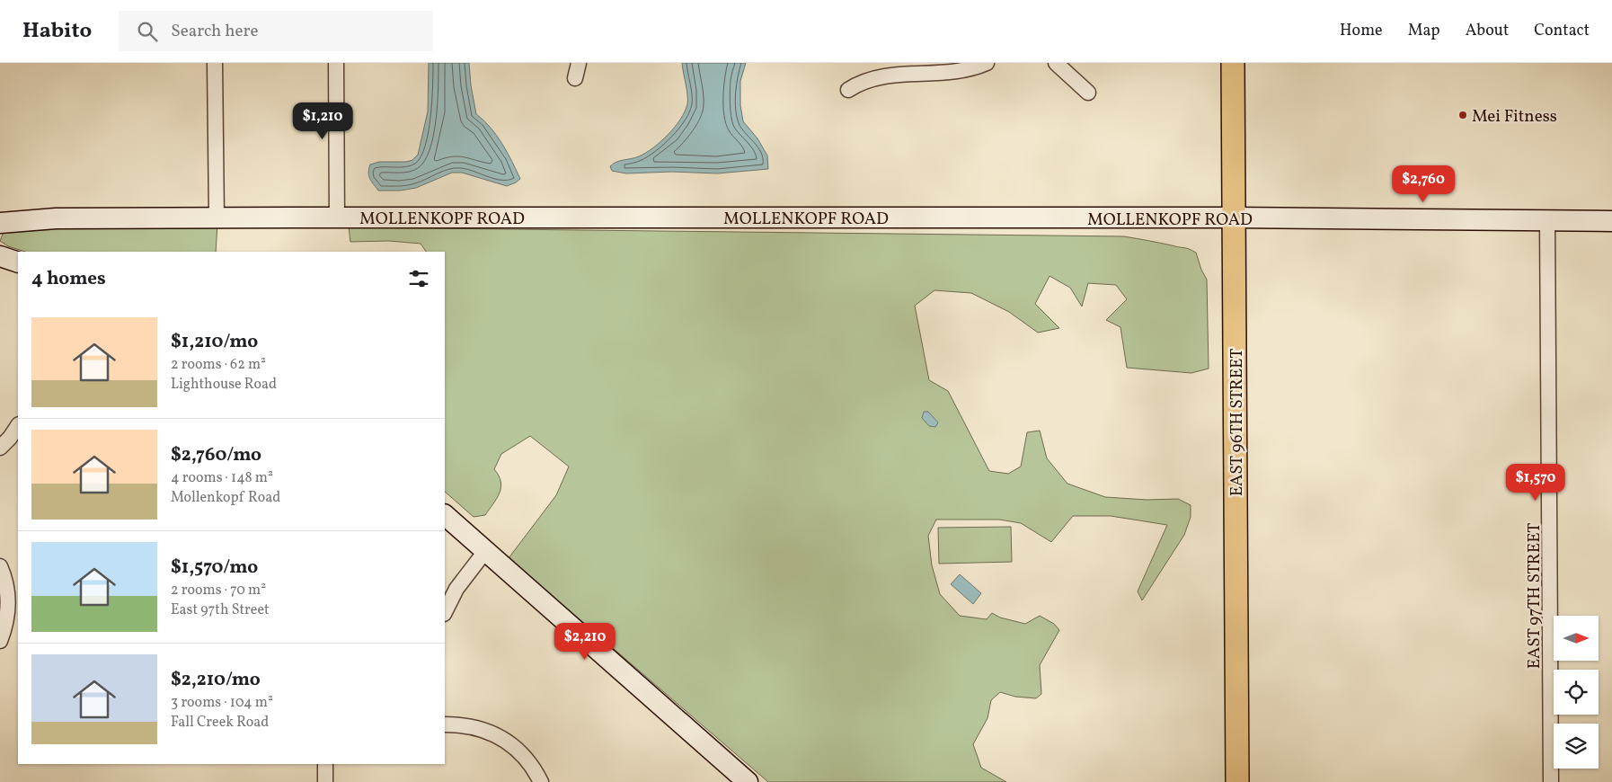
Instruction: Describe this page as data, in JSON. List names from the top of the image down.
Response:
{
  "streets": {
    "main road": ["EAST 96TH STREET"],
    "street": ["MOLLENKOPF ROAD", "EAST 97TH STREET"]
  },
  "crossings": [
    ["MOLLENKOPF ROAD", "EAST 96TH STREET"],
    ["MOLLENKOPF ROAD", "EAST 97TH STREET"]
  ],
  "places": ["Mei Fitness"],
  "north": "right",
  "page": {
    "header": "Habito",
    "search": "Search here",
    "nav": [
      "Home",
      "Map",
      "About",
      "Contact"
    ],
    "price": [
      "$1,210",
      "$2,760",
      "$1,570",
      "$2,210"
    ],
    "heading": "4 homes",
    "list": [
      {
        "name": "$1,210/mo",
        "note": "2 rooms · 62 m² · Lighthouse Road"
      },
      {
        "name": "$2,760/mo",
        "note": "4 rooms · 148 m² · Mollenkopf Road"
      },
      {
        "name": "$1,570/mo",
        "note": "2 rooms · 70 m² · East 97th Street"
      },
      {
        "name": "$2,210/mo",
        "note": "3 rooms · 104 m² · Fall Creek Road"
      }
    ]
  }
}
